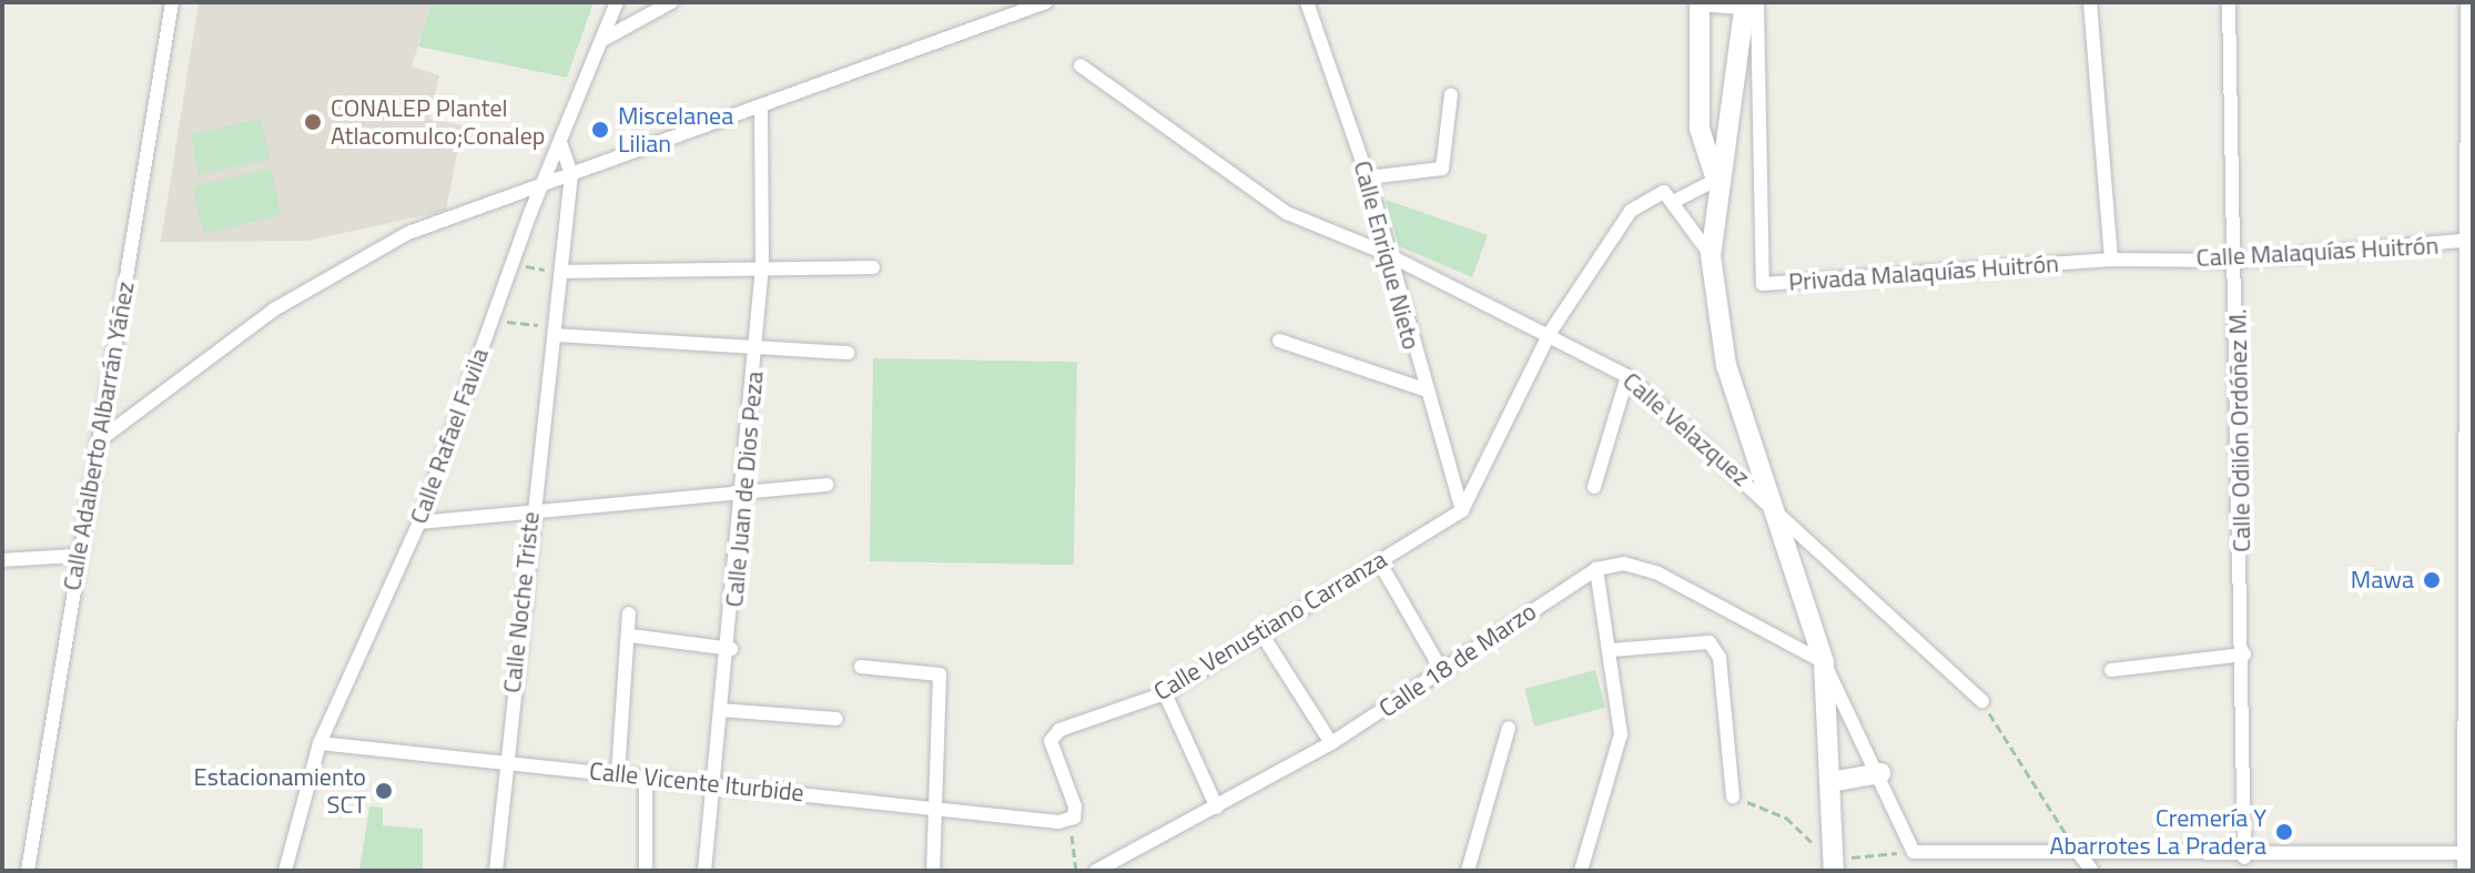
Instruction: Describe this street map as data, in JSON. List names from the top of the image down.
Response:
{
  "streets": {
    "street": [
      "Calle Malaquías Huitrón",
      "Calle Enrique Nieto",
      "Privada Malaquías Huitrón",
      "Calle Velazquez",
      "Calle Odilón Ordóñez M.",
      "Calle Adalberto Albarrán Yáñez",
      "Calle Rafael Favila",
      "Calle Juan de Dios Peza",
      "Calle Noche Triste",
      "Calle Venustiano Carranza",
      "Calle 18 de Marzo",
      "Calle Vicente Iturbide"
    ]
  },
  "crossings": [
    ["Calle Malaquías Huitrón", "Privada Malaquías Huitrón"],
    ["Calle Malaquías Huitrón", "Calle Odilón Ordóñez M."],
    ["Calle Enrique Nieto", "Calle Velazquez"],
    ["Calle Enrique Nieto", "Calle Venustiano Carranza"],
    ["Calle Rafael Favila", "Calle Noche Triste"],
    ["Calle Rafael Favila", "Calle Vicente Iturbide"],
    ["Calle Juan de Dios Peza", "Calle Vicente Iturbide"],
    ["Calle Noche Triste", "Calle Vicente Iturbide"],
    ["Calle Venustiano Carranza", "Calle Vicente Iturbide"]
  ],
  "places": [
    "CONALEP Plantel Atlacomulco;Conalep",
    "Miscelanea Lilian",
    "Mawa",
    "Estacionamiento SCT",
    "Cremería Y Abarrotes La Pradera"
  ]
}
